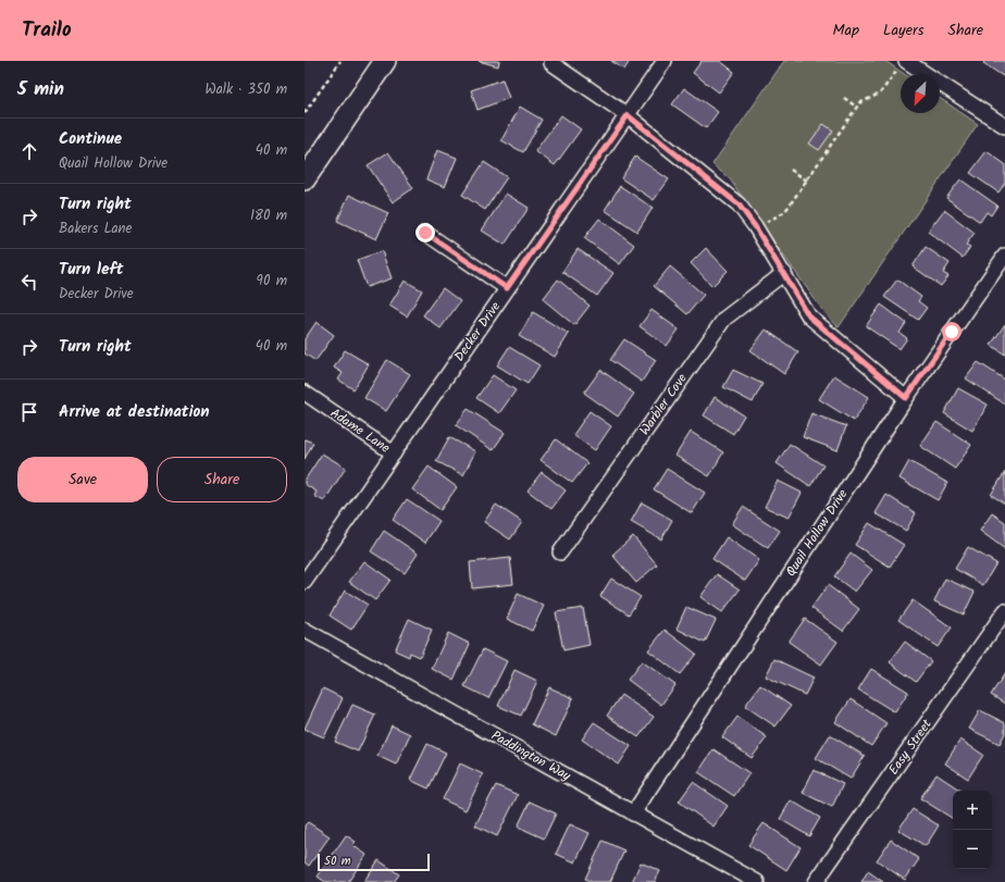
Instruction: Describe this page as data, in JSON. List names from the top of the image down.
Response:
{
  "streets": {
    "street": [
      "Decker Drive",
      "Warbler Cove",
      "Adame Lane",
      "Quail Hollow Drive",
      "Easy Street",
      "Paddington Way"
    ]
  },
  "crossings": [
    ["Decker Drive", "Adame Lane"],
    ["Quail Hollow Drive", "Paddington Way"]
  ],
  "scale_bar": "50 m",
  "north": "bottom left",
  "page": {
    "header": "Trailo",
    "nav": ["Map", "Layers", "Share"],
    "heading": ["5 min", "Walk · 350 m"],
    "list": [
      ["Continue", "Quail Hollow Drive", "40 m"],
      ["Turn right", "Bakers Lane", "180 m"],
      ["Turn left", "Decker Drive", "90 m"],
      ["Turn right", "40 m"],
      "Arrive at destination"
    ],
    "buttons": ["Save", "Share"],
    "map_buttons": ["+", "−"],
    "scale": "50 m"
  }
}
